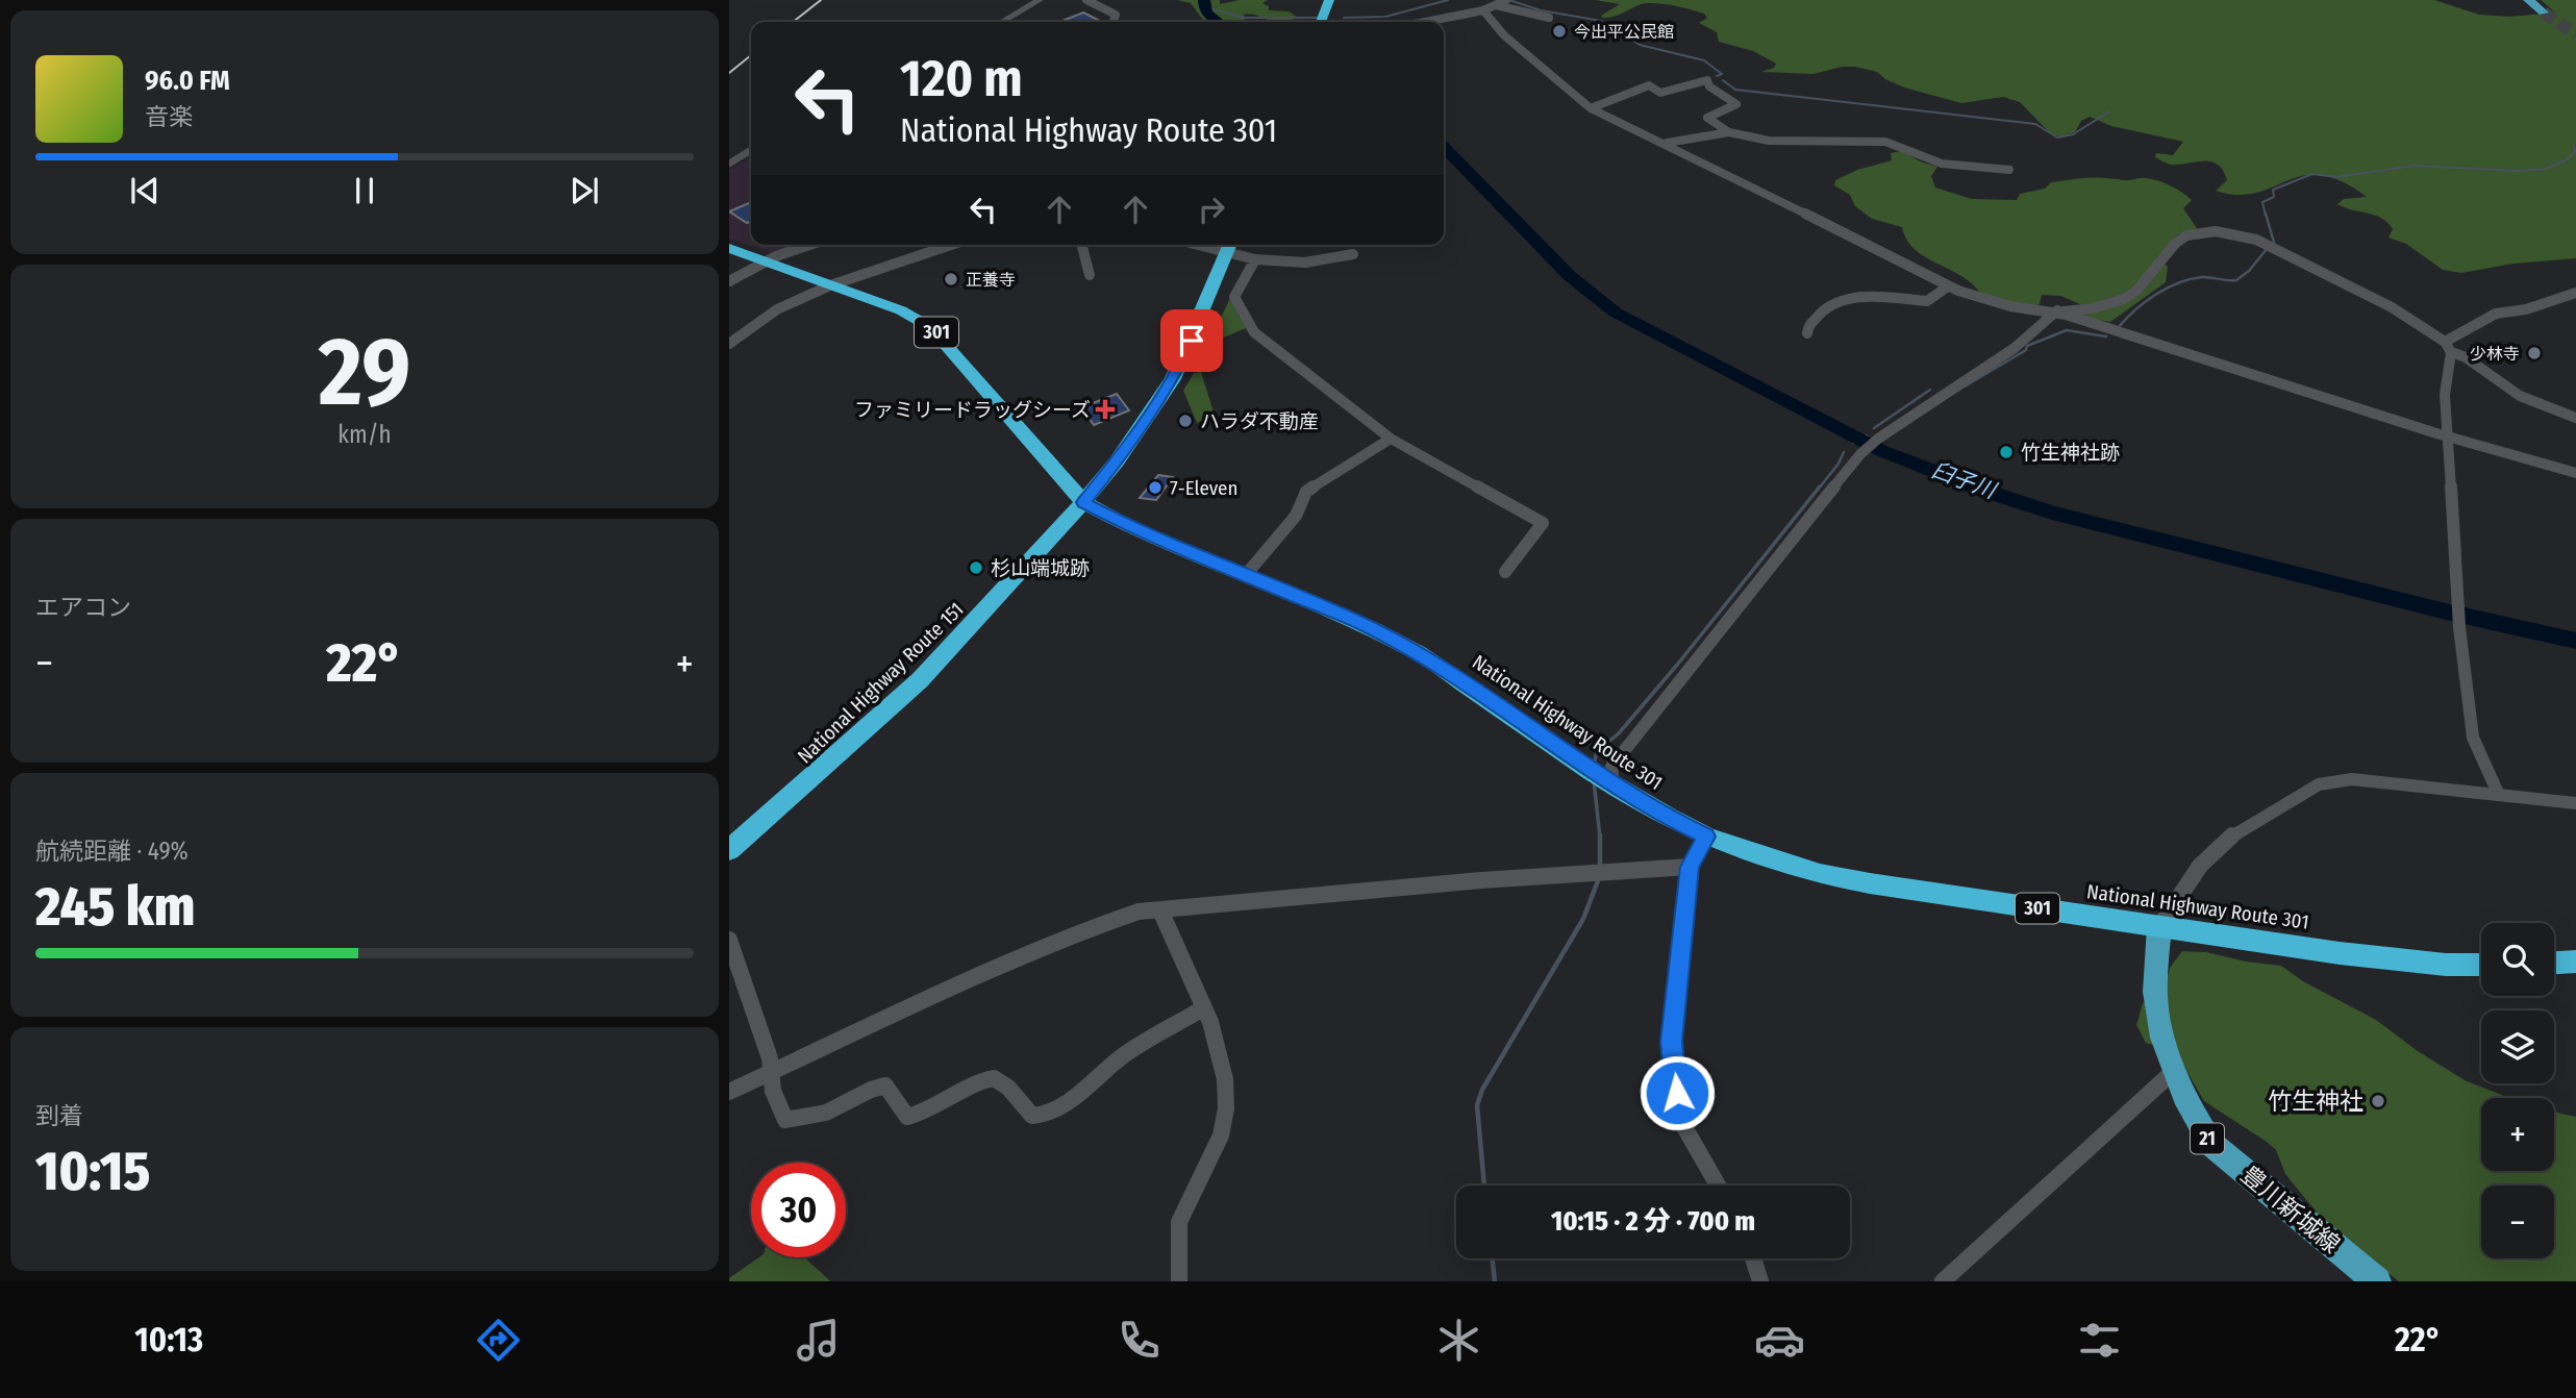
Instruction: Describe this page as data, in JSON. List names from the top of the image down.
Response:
{
  "streets": {
    "highway": ["301", "National Highway Route 151", "National Highway Route 301"],
    "main road": ["21", "豊川新城線"]
  },
  "crossings": [
    ["National Highway Route 151", "National Highway Route 301"],
    ["National Highway Route 301", "豊川新城線"]
  ],
  "water": ["臼子川"],
  "places": {
    "other": [
      "今出平公民館",
      "正養寺",
      "少林寺",
      "ハラダ不動産",
      "竹生神社跡",
      "7-Eleven",
      "杉山端城跡",
      "竹生神社"
    ],
    "health": ["ファミリードラッグシーズ"]
  },
  "page": {
    "turn": ["120 m", "National Highway Route 301"],
    "song": ["96.0 FM", "音楽"],
    "tile": [
      ["29", "km/h"],
      "エアコン",
      ["航続距離 · 49%", "245 km"],
      ["到着", "10:15"]
    ],
    "heat": ["−", "22°", "+"],
    "map_buttons": ["+", "−"],
    "limit": "30",
    "trip": "10:15 · 2 分 · 700 m",
    "tabs": ["10:13", "22°"]
  }
}
